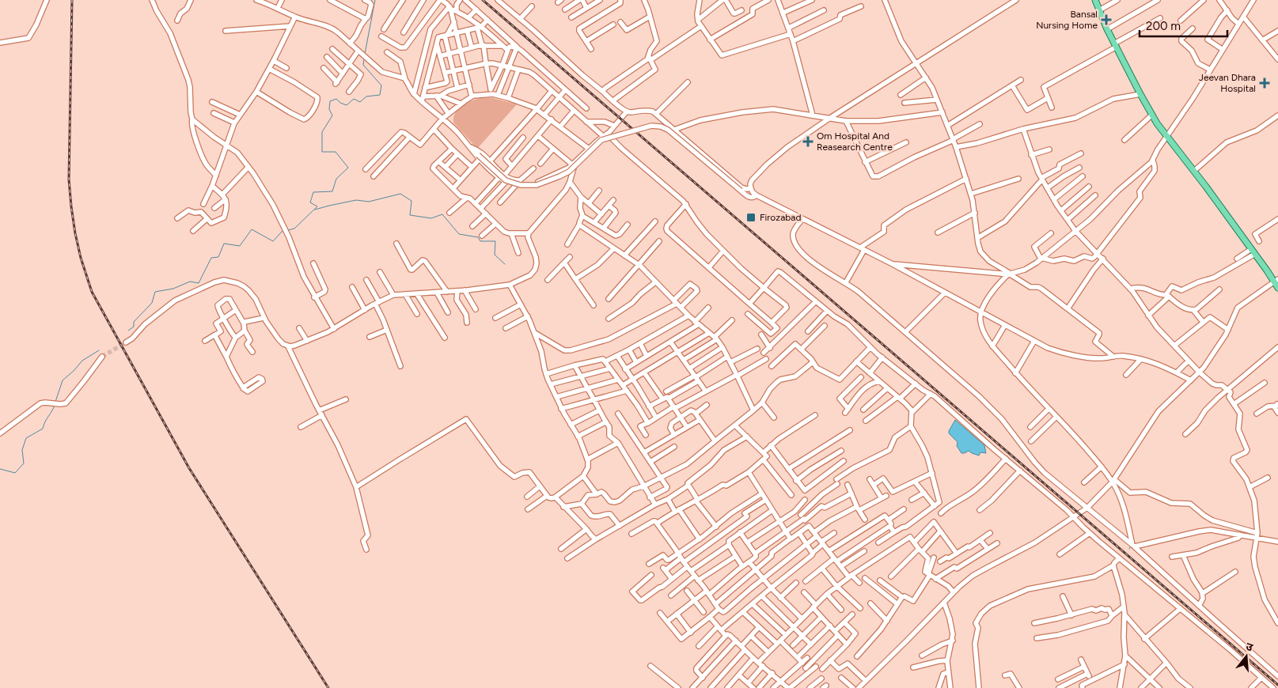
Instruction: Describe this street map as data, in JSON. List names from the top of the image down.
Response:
{
  "places": {
    "health": ["Bansal Nursing Home", "Jeevan Dhara Hospital", "Om Hospital And Reasearch Centre"],
    "transit": ["Firozabad"]
  },
  "scale_bar": "200 m",
  "north": "top"
}
